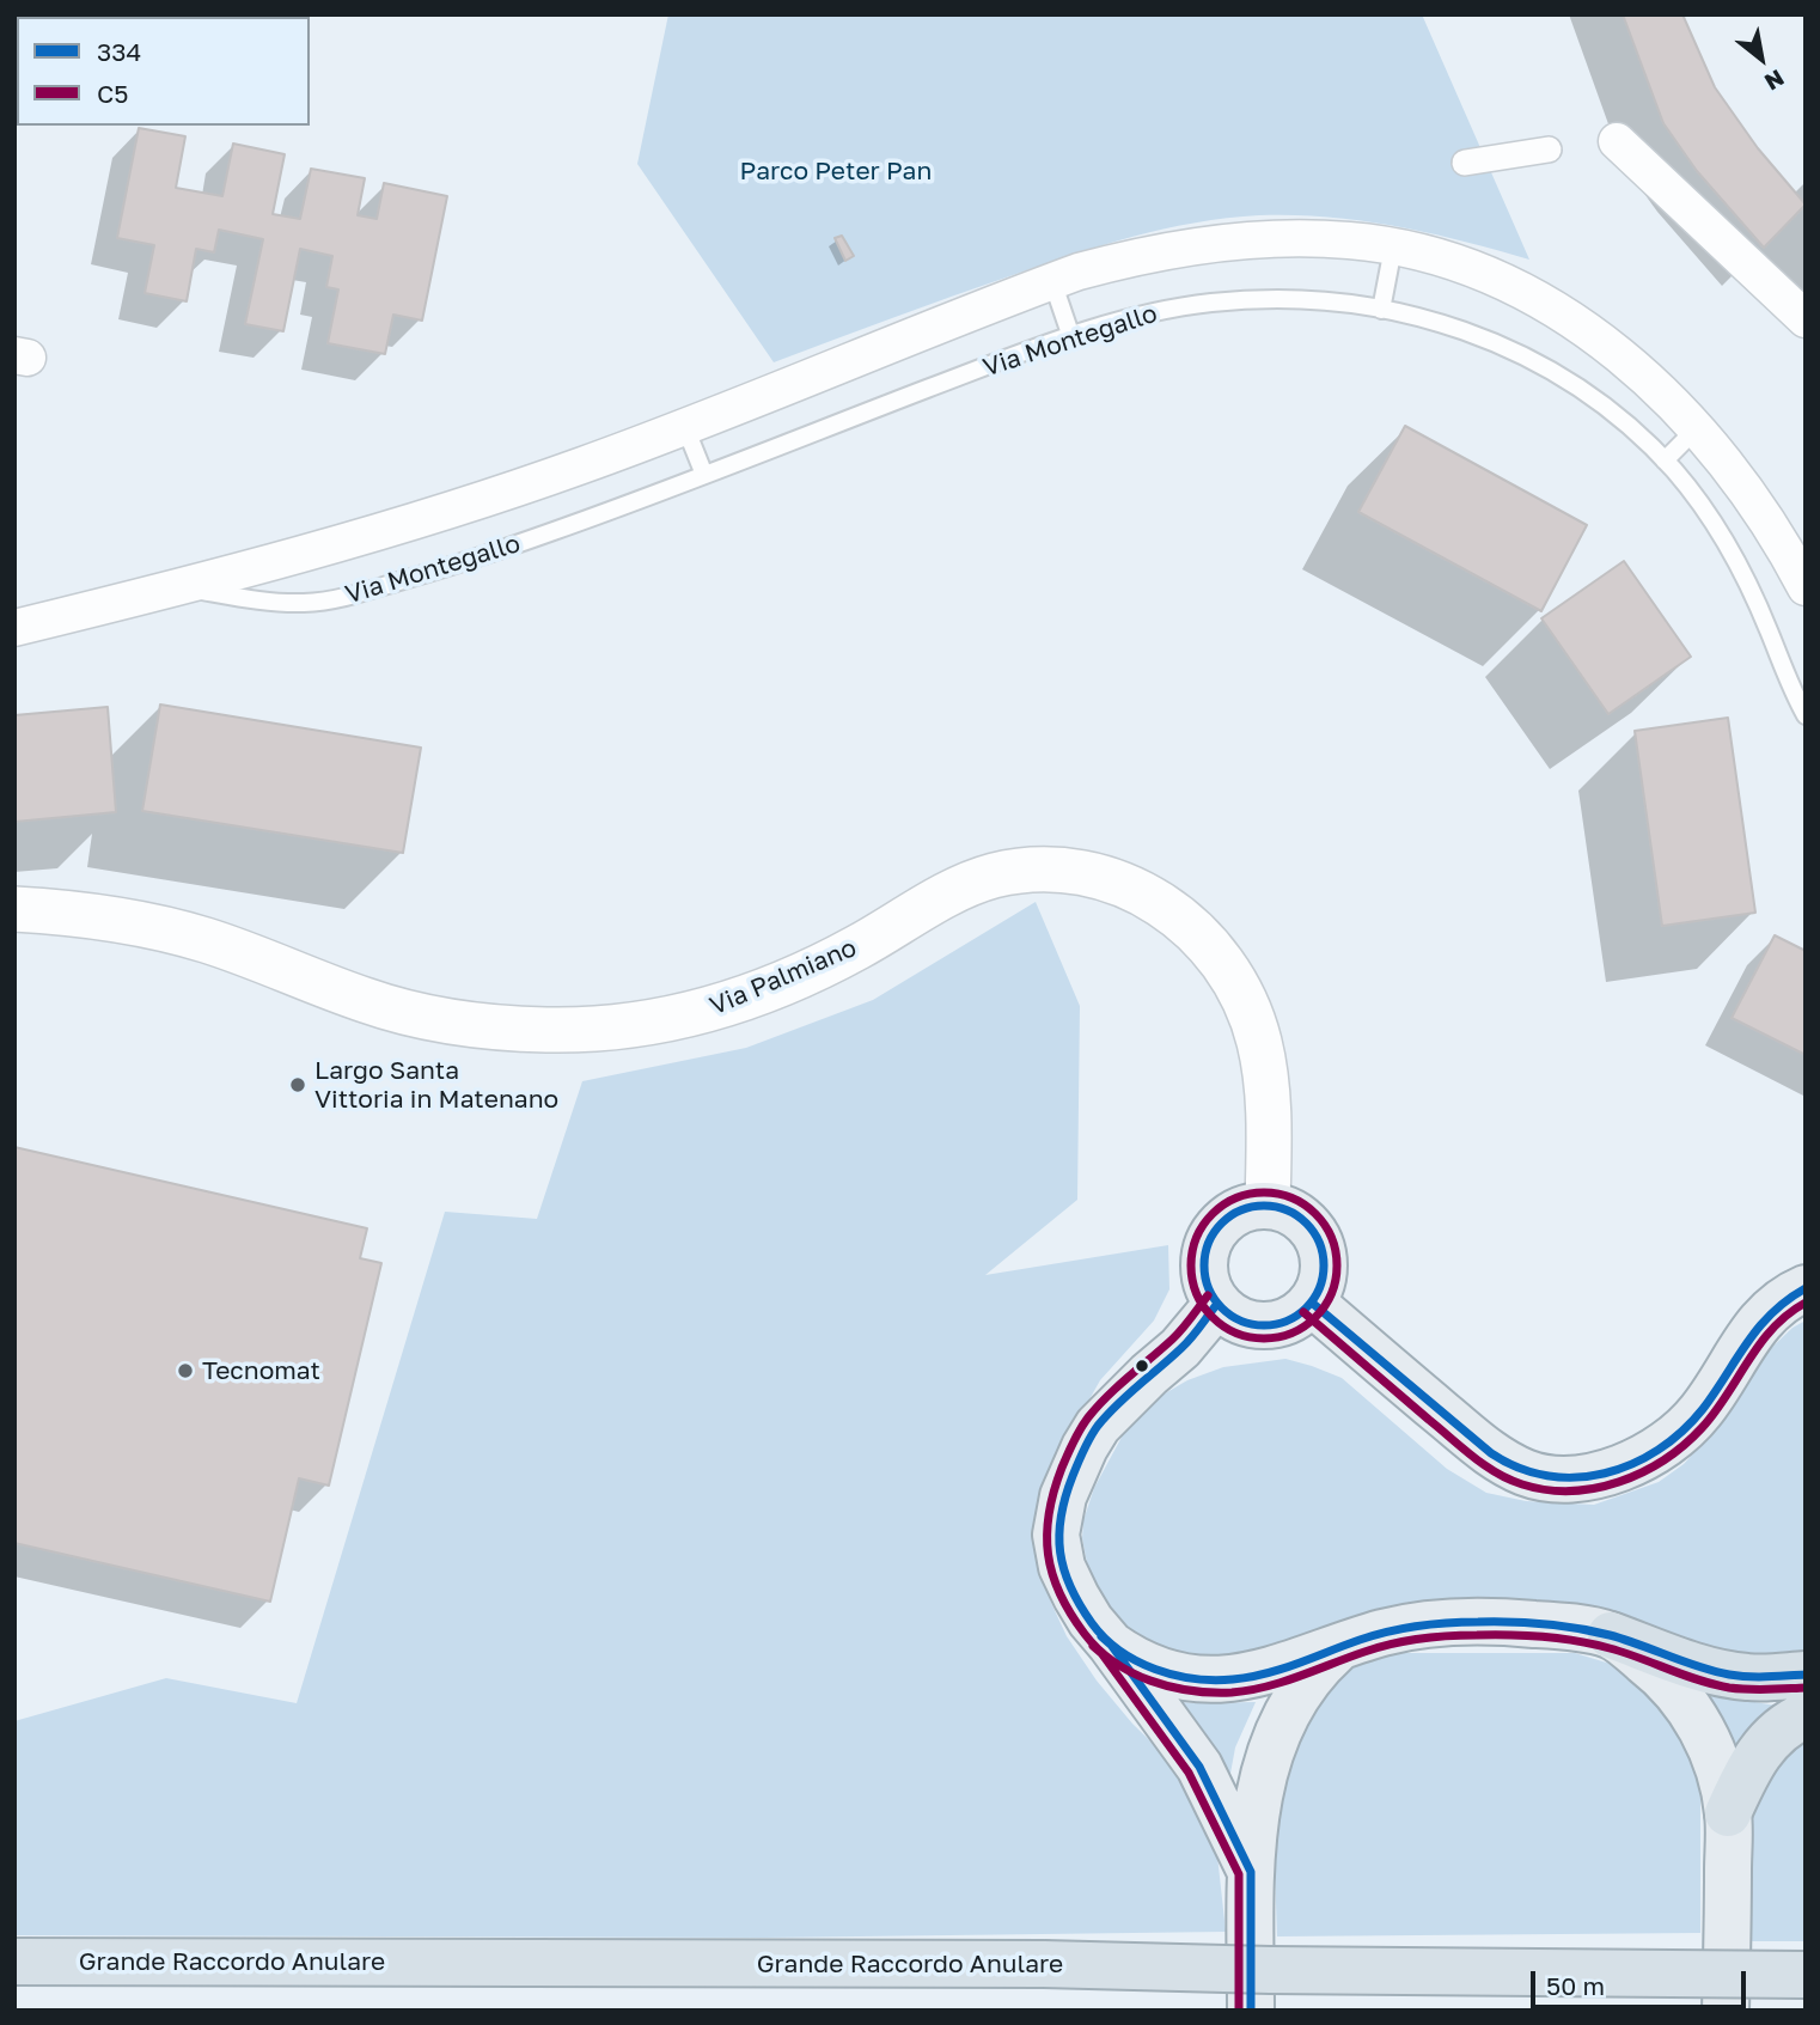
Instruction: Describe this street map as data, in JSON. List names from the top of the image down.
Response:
{
  "streets": {
    "highway": ["Grande Raccordo Anulare"],
    "street": ["Via Montegallo", "Via Palmiano"]
  },
  "parks": ["Parco Peter Pan"],
  "places": ["Largo Santa Vittoria in Matenano", "Tecnomat"],
  "lines": ["transit line C5", "transit line 334"],
  "legend": ["334", "C5"],
  "scale_bar": "50 m",
  "north": "bottom right"
}
